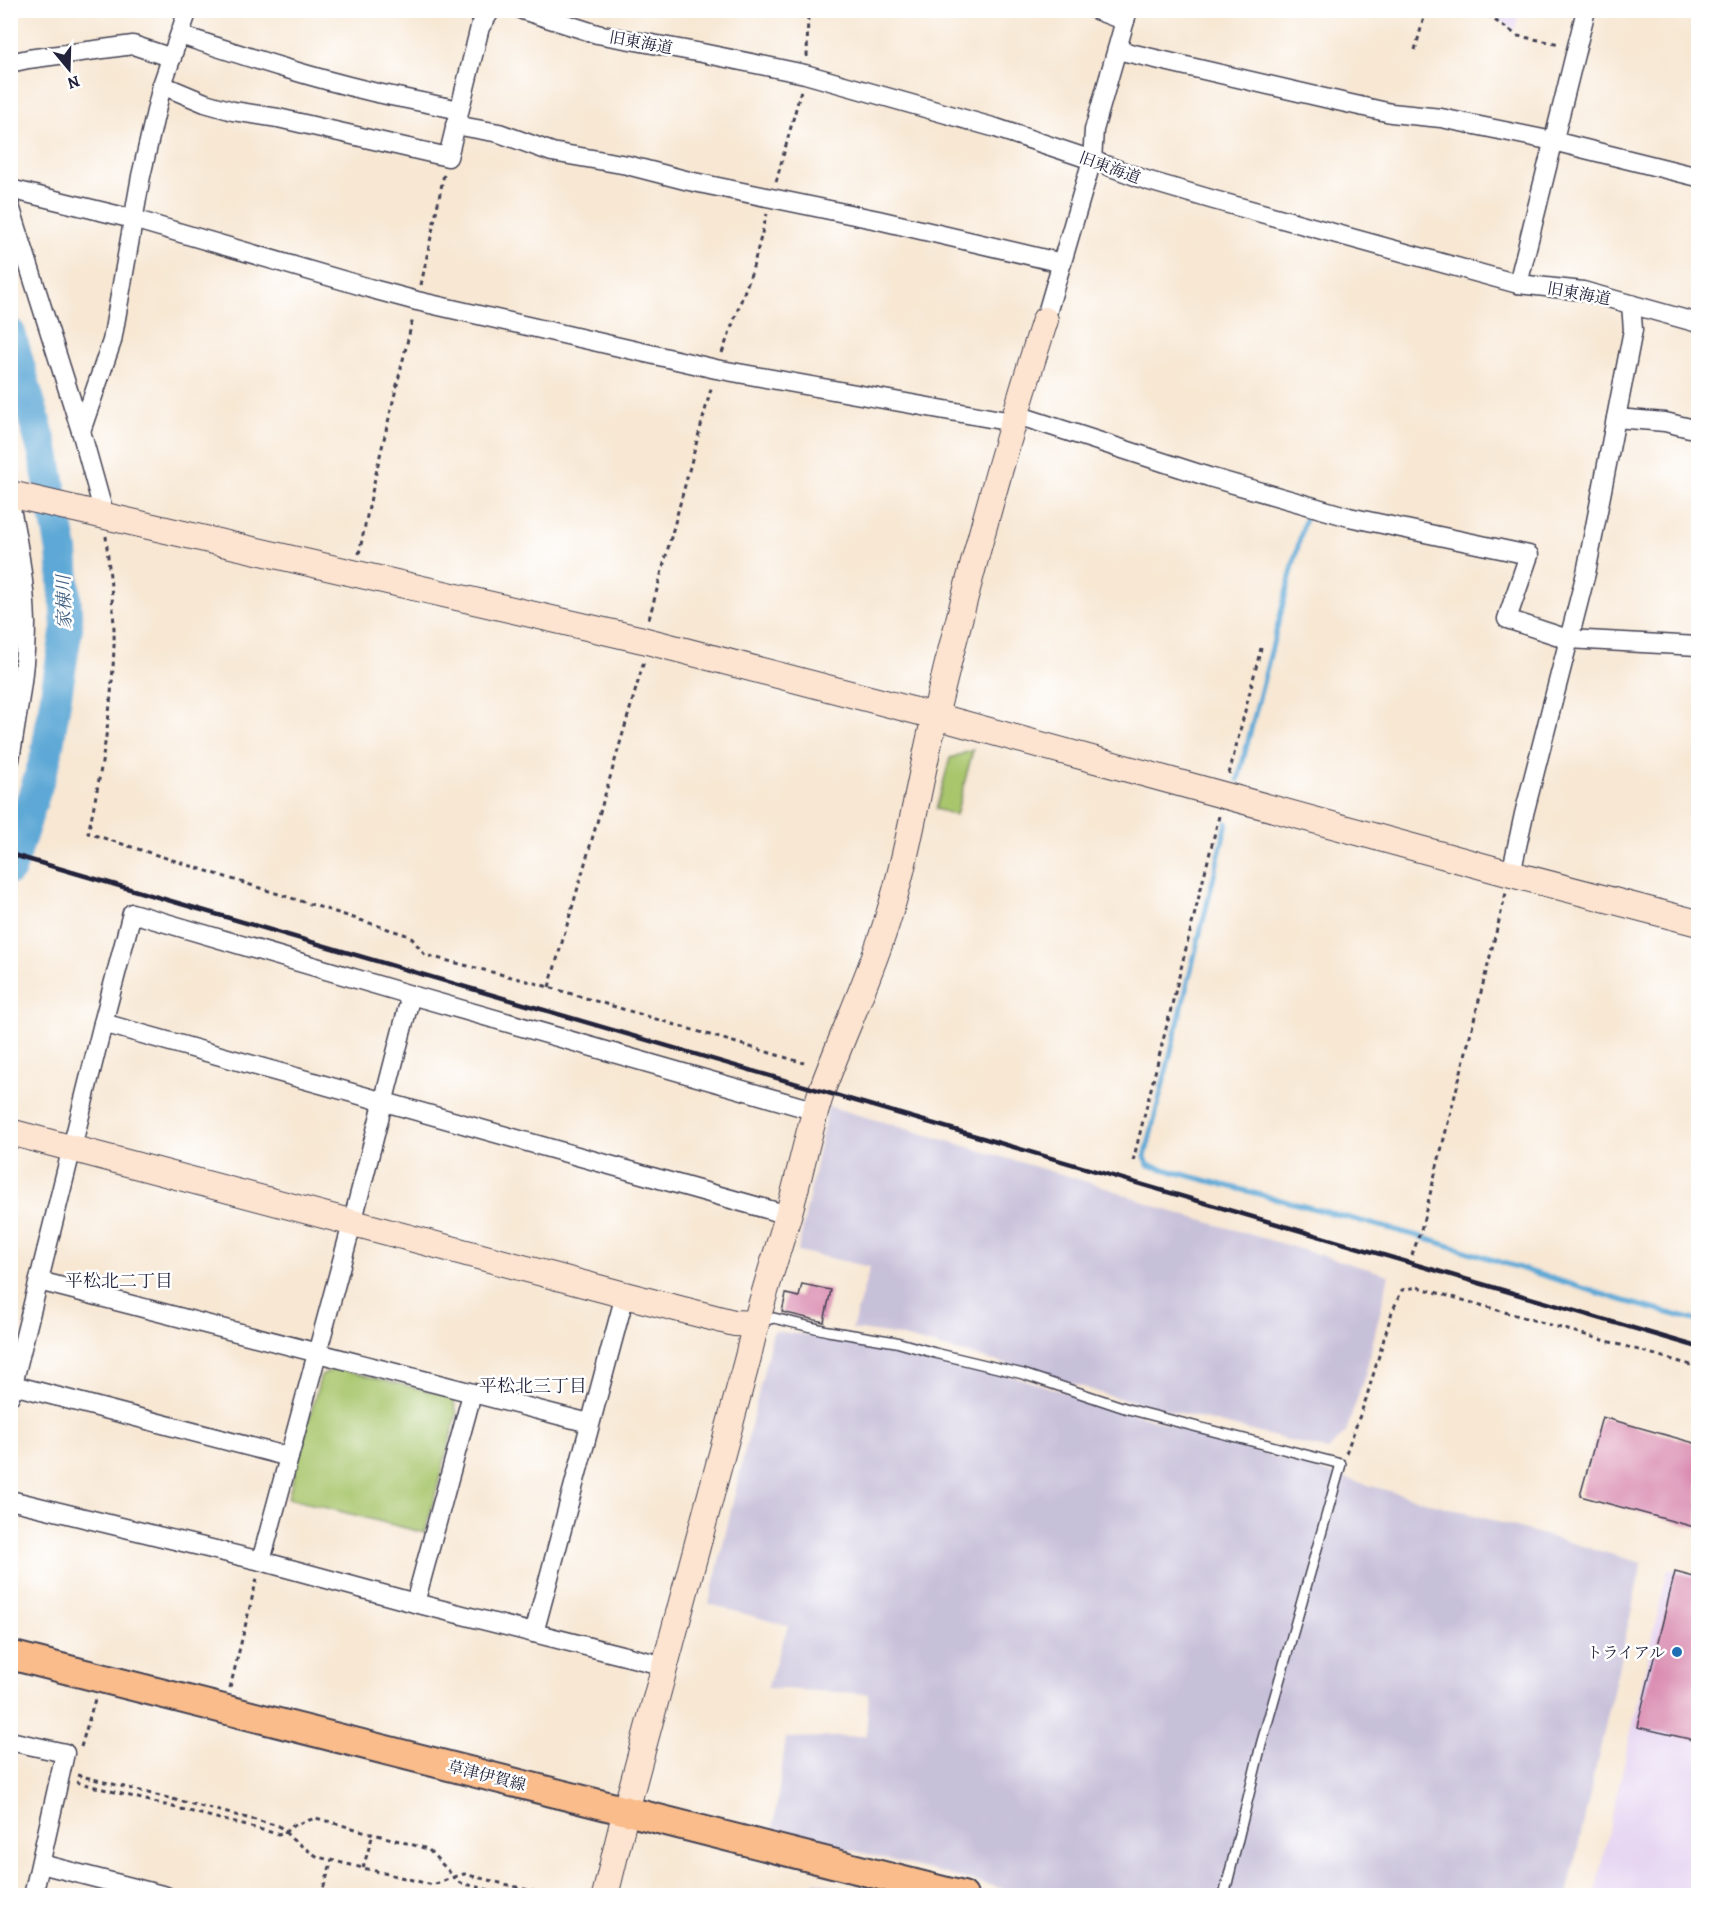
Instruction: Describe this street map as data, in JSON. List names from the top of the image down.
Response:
{
  "streets": {
    "main road": ["草津伊賀線"],
    "street": ["旧東海道"]
  },
  "districts": ["平松北二丁目", "平松北三丁目"],
  "water": ["家棟川"],
  "places": ["トライアル"],
  "north": "bottom"
}
